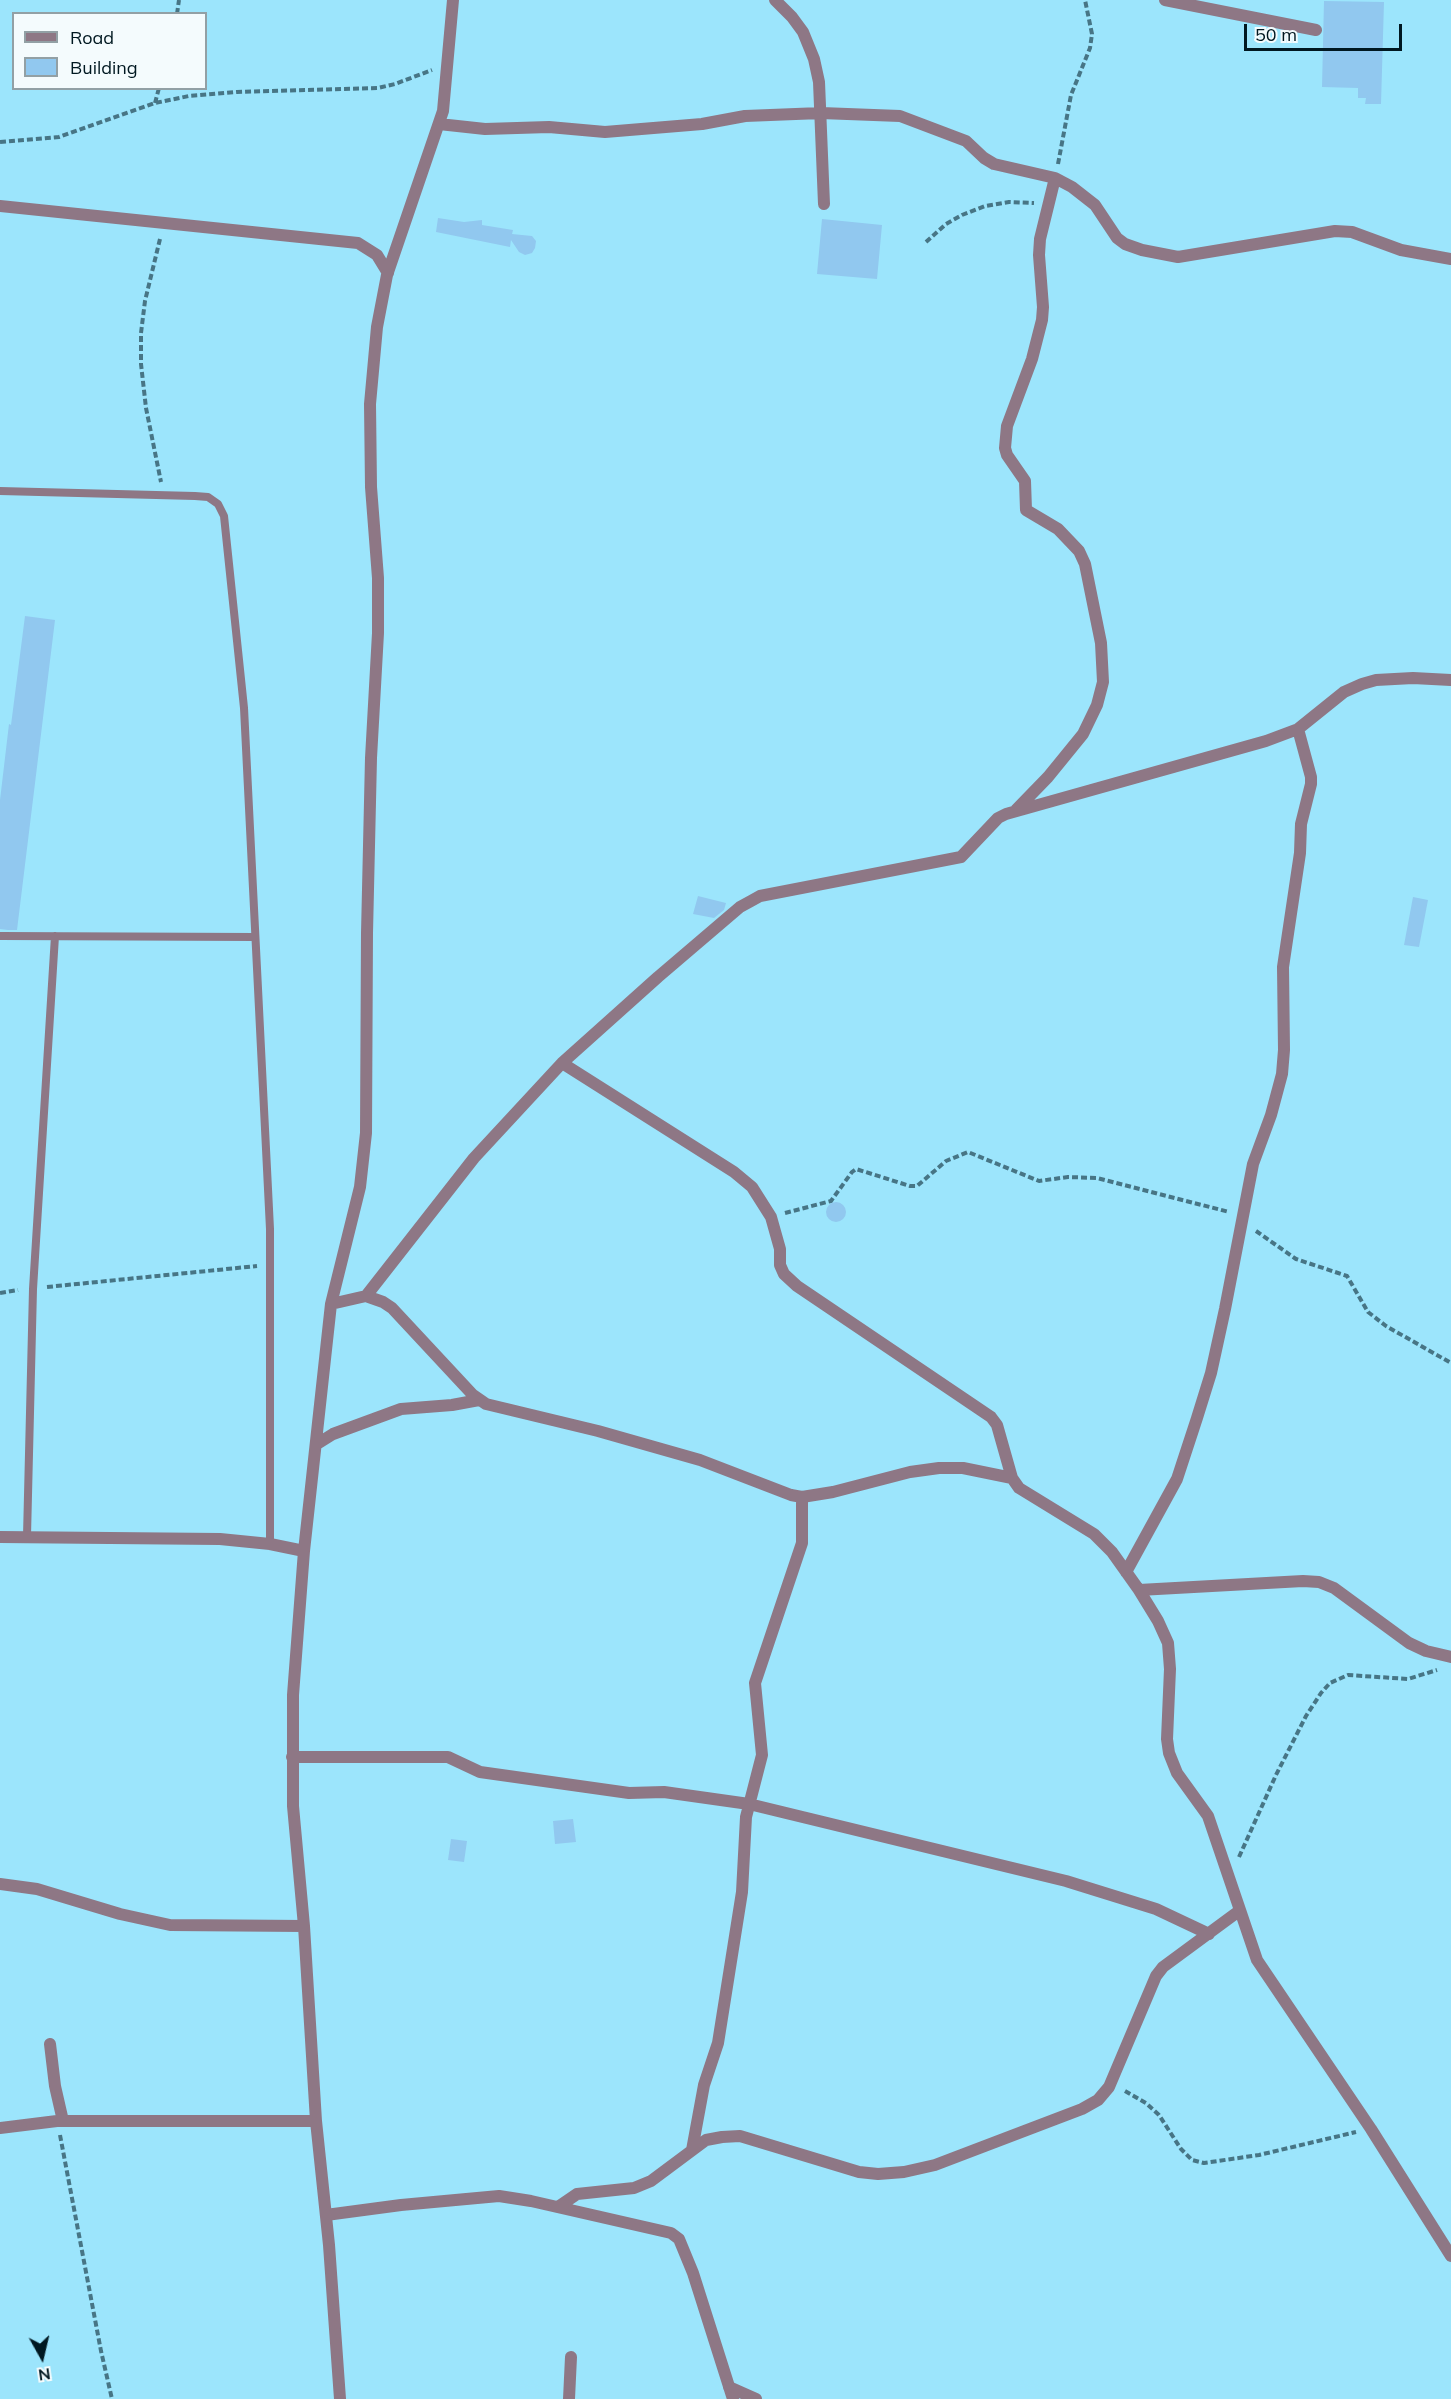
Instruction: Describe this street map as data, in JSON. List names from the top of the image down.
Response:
{
  "legend": ["Road", "Building"],
  "scale_bar": "50 m",
  "north": "bottom"
}
